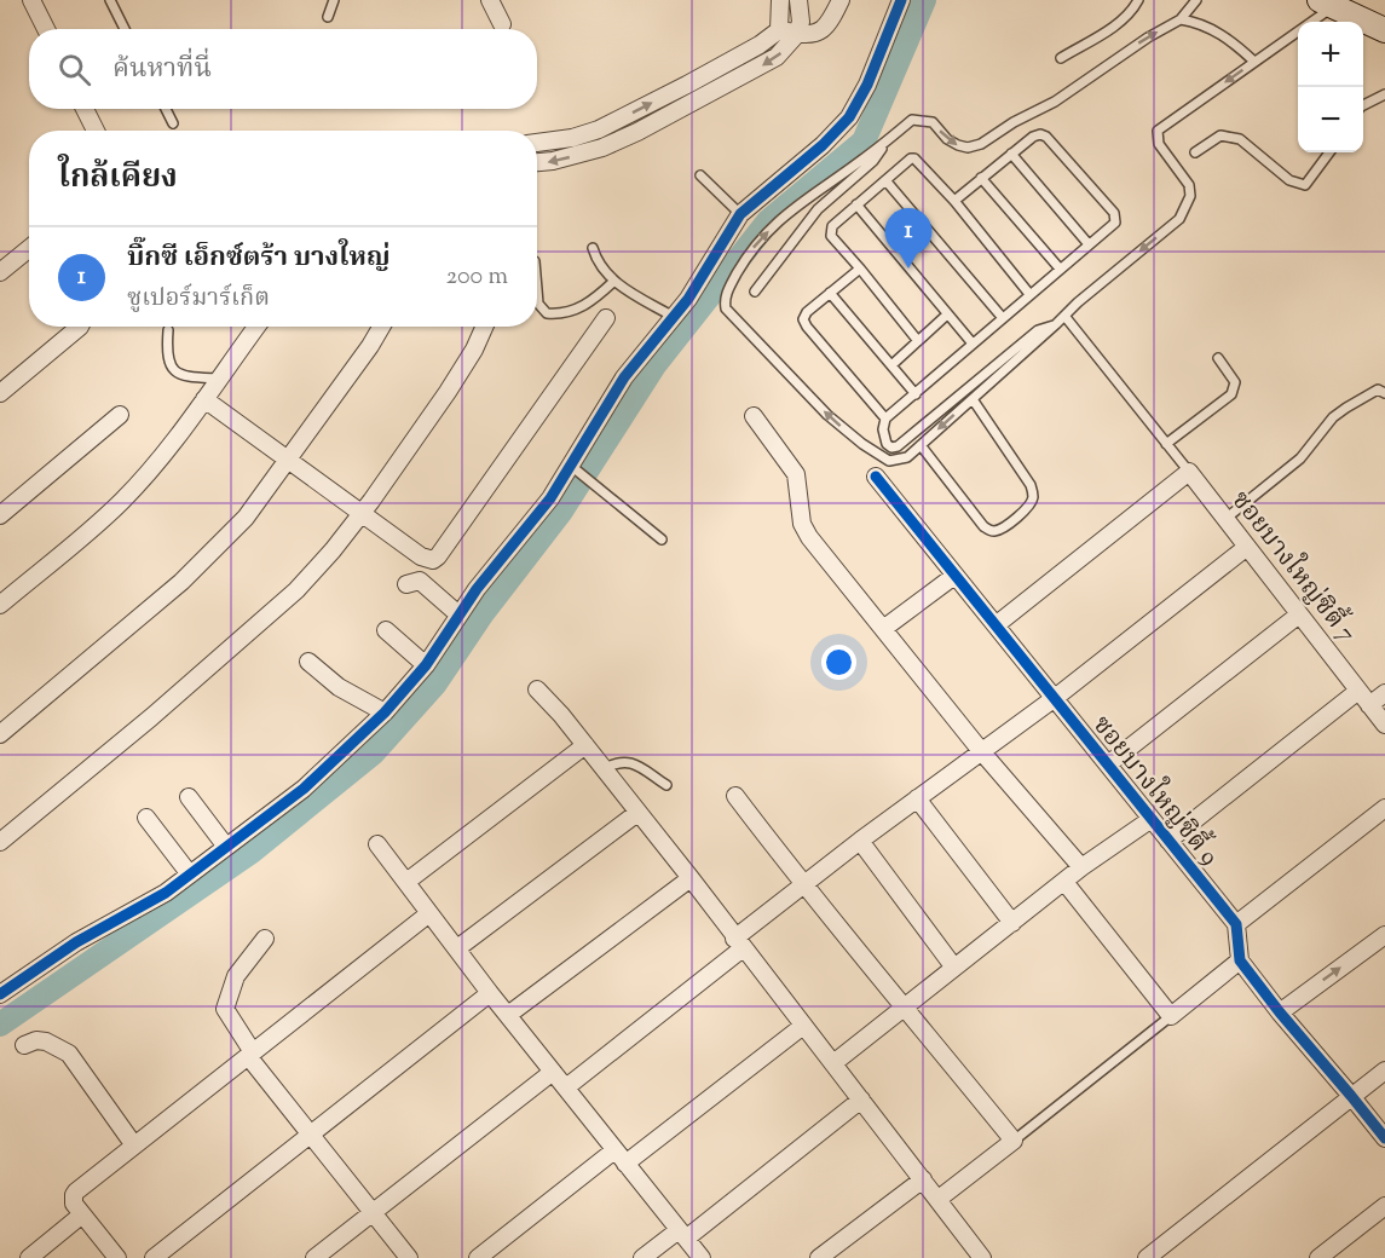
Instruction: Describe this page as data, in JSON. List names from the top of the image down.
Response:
{
  "streets": {
    "street": ["ซอยบางใหญ่ซิตี้ 7", "ซอยบางใหญ่ซิตี้ 9"]
  },
  "page": {
    "map_buttons": ["+", "−"],
    "search": "ค้นหาที่นี่",
    "heading": "ใกล้เคียง",
    "pins": "1",
    "list": [
      {
        "mark": "1",
        "name": "บิ๊กซี เอ็กซ์ตร้า บางใหญ่",
        "note": "ซูเปอร์มาร์เก็ต",
        "value": "200 m"
      }
    ]
  }
}
